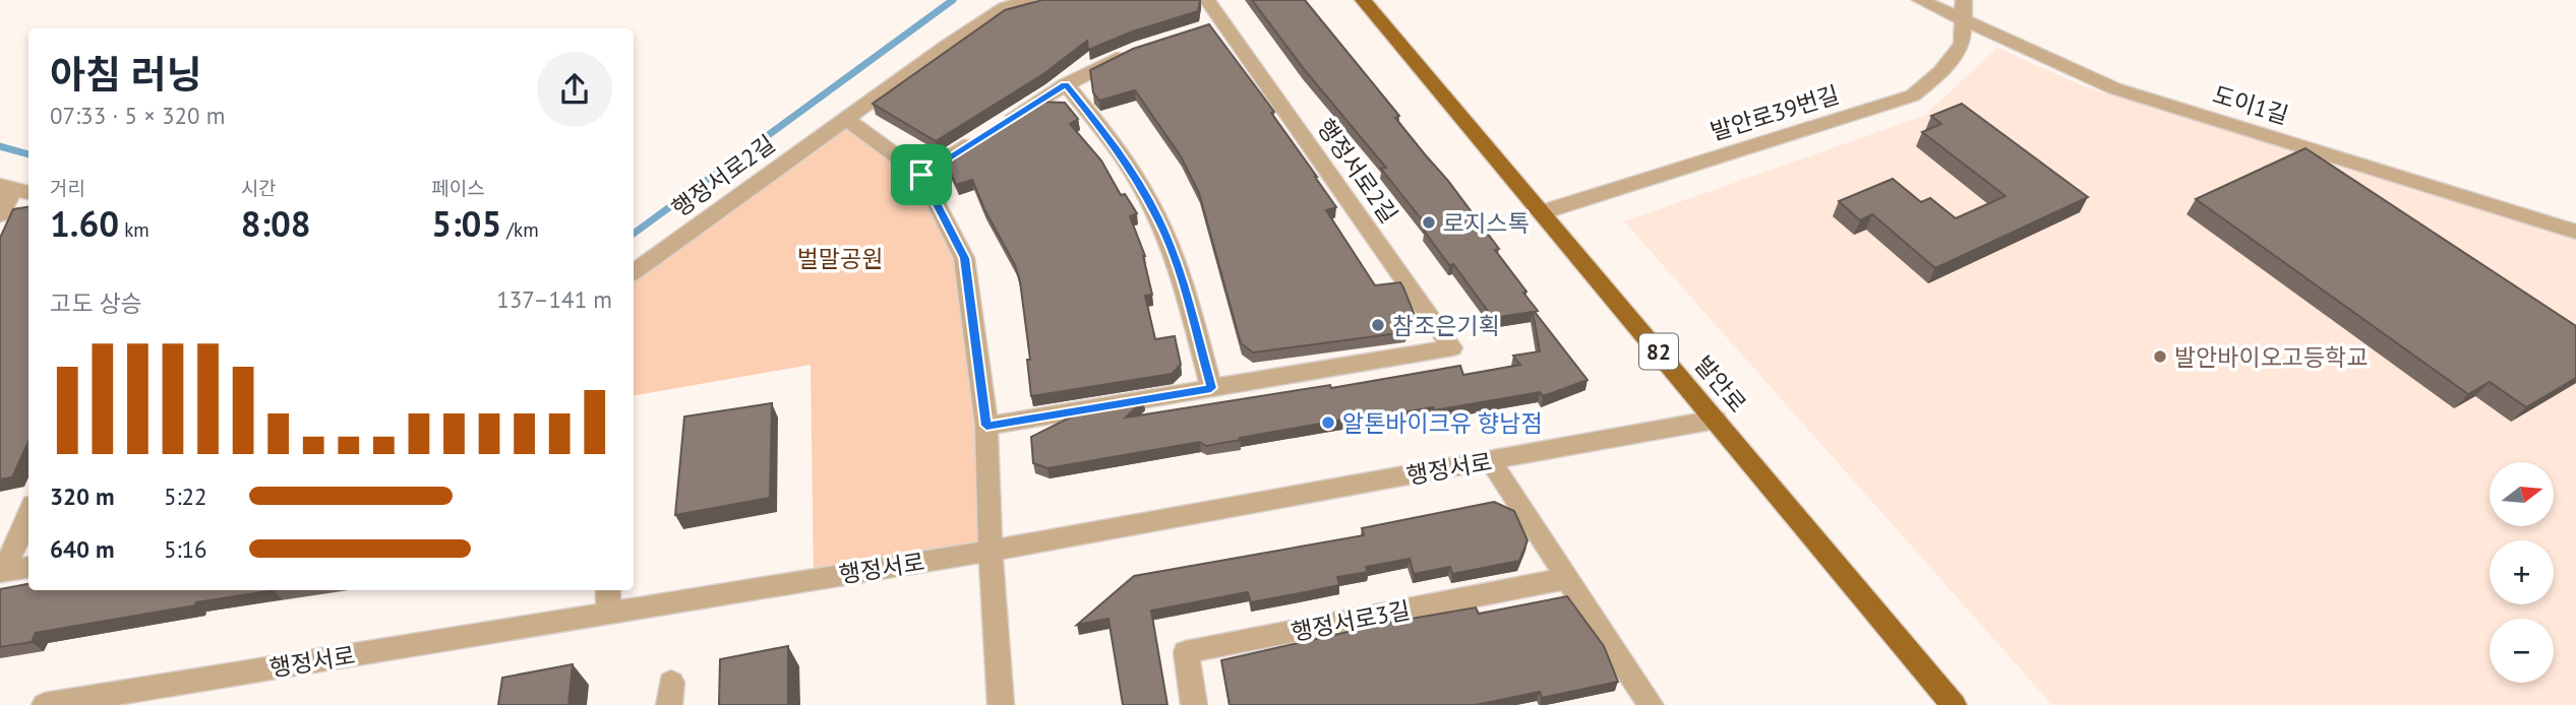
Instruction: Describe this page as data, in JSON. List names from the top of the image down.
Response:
{
  "streets": {
    "main road": ["82", "발안로"],
    "street": [
      "도이1길",
      "발안로39번길",
      "행정서로2길",
      "행정서로",
      "행정서로3길"
    ]
  },
  "crossings": [
    ["도이1길", "발안로39번길"],
    ["발안로39번길", "발안로"],
    ["발안로", "행정서로"]
  ],
  "parks": ["벌말공원"],
  "places": [
    "로지스톡",
    "참조은기획",
    "발안바이오고등학교",
    "알톤바이크유 향남점"
  ],
  "north": "right",
  "page": {
    "heading": ["아침 러닝", "07:33 · 5 × 320 m"],
    "stats": [
      ["거리", "1.60 km"],
      ["시간", "8:08"],
      ["페이스", "5:05 /km"]
    ],
    "chart": ["고도 상승", "137–141 m"],
    "map_buttons": ["+", "−"],
    "list": [
      {
        "name": "320 m",
        "note": "5:22"
      },
      {
        "name": "640 m",
        "note": "5:16"
      }
    ]
  }
}
